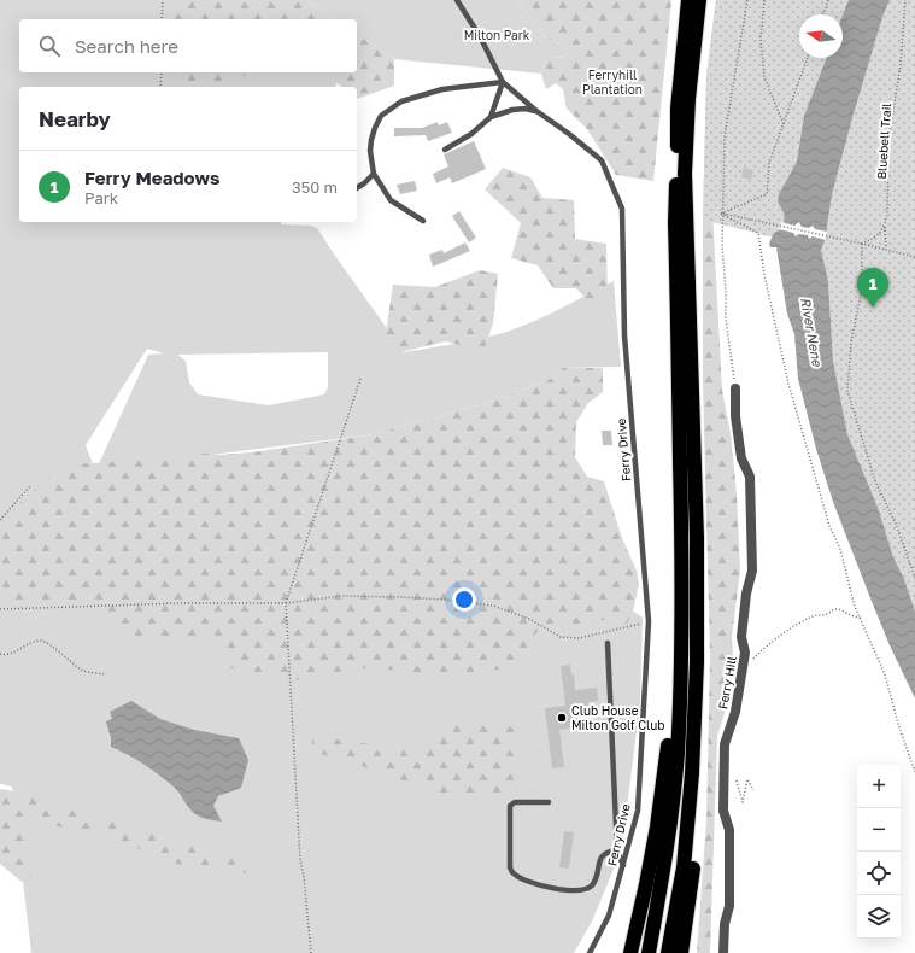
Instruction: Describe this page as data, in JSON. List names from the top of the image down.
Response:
{
  "streets": {
    "street": ["Ferry Hill"],
    "lane": ["Ferry Drive"],
    "path": ["Bluebell Trail"]
  },
  "water": ["River Nene"],
  "parks": ["Milton Park", "Ferryhill Plantation"],
  "places": ["Club House Milton Golf Club"],
  "north": "left",
  "page": {
    "search": "Search here",
    "heading": "Nearby",
    "list": [
      {
        "mark": "1",
        "name": "Ferry Meadows",
        "note": "Park",
        "value": "350 m"
      }
    ],
    "pins": "1",
    "map_buttons": ["+", "−"]
  }
}
